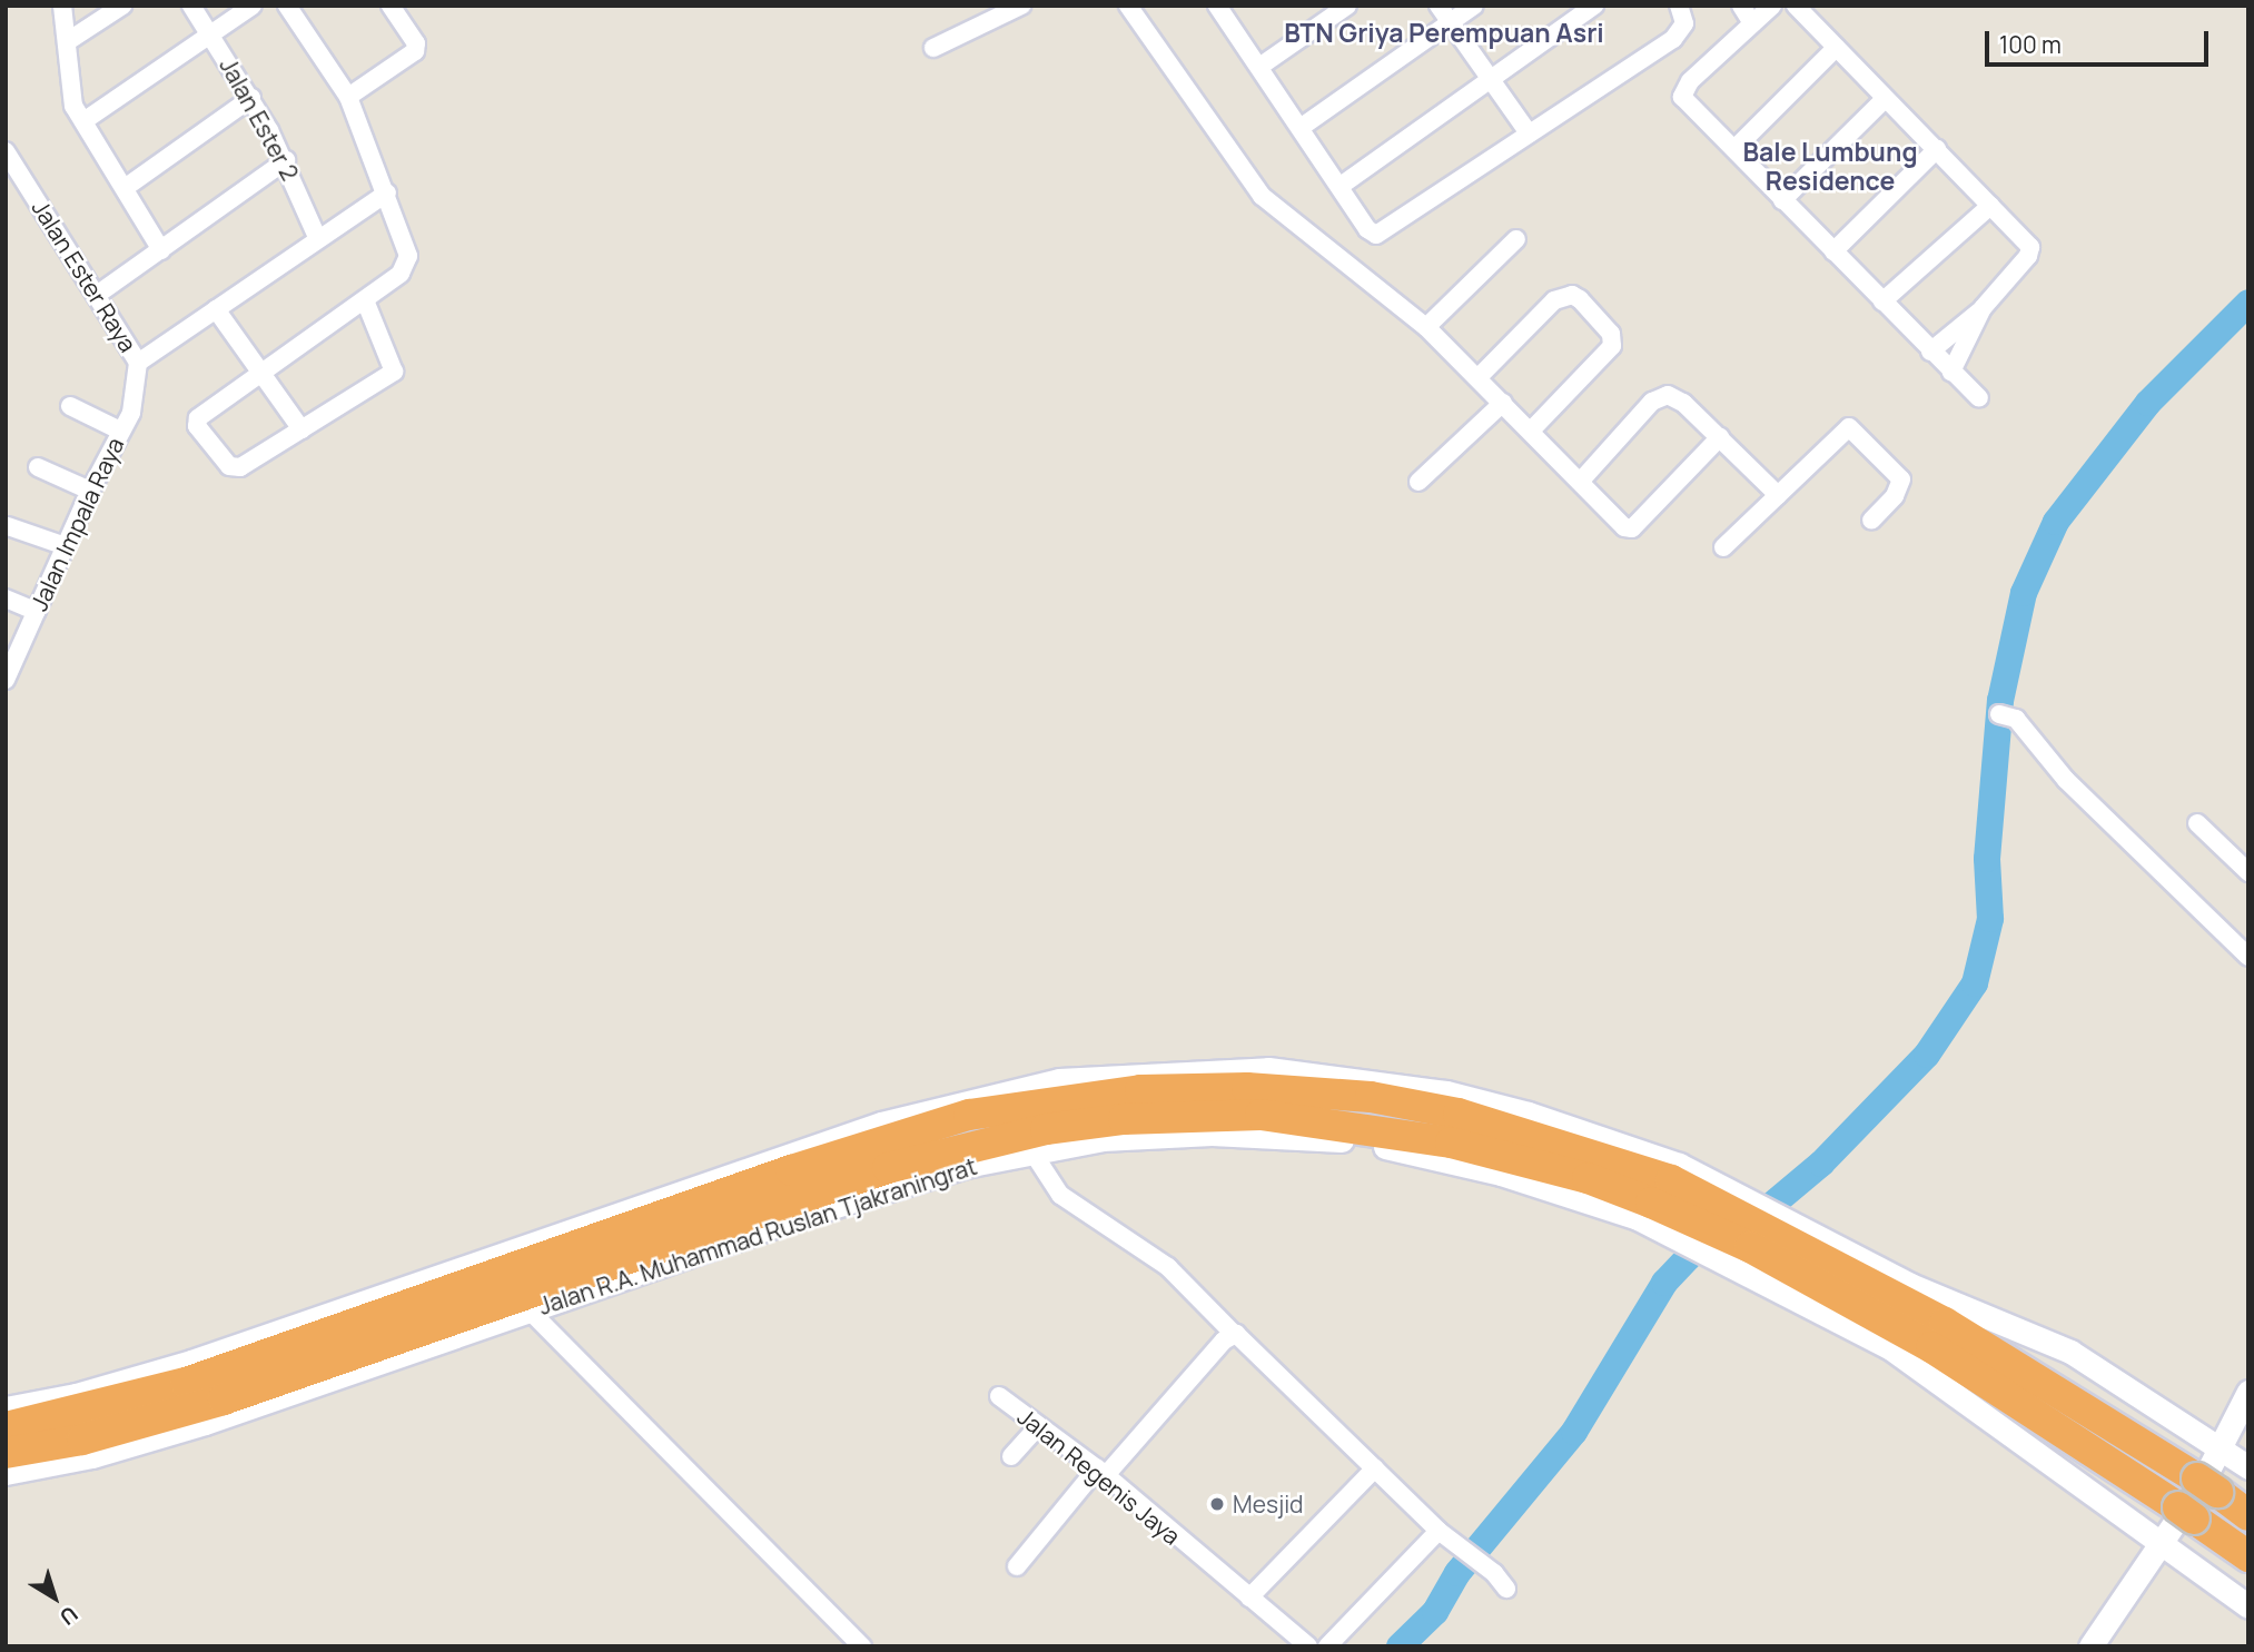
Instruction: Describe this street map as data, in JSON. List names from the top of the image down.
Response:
{
  "streets": {
    "highway": ["Jalan R.A. Muhammad Ruslan Tjakraningrat"],
    "street": [
      "Jalan Ester 2",
      "Jalan Ester Raya",
      "Jalan Impala Raya",
      "Jalan Regenis Jaya"
    ]
  },
  "crossings": [
    ["Jalan Ester Raya", "Jalan Impala Raya"]
  ],
  "districts": ["BTN Griya Perempuan Asri", "Bale Lumbung Residence"],
  "places": ["Mesjid"],
  "scale_bar": "100 m",
  "north": "bottom right"
}
